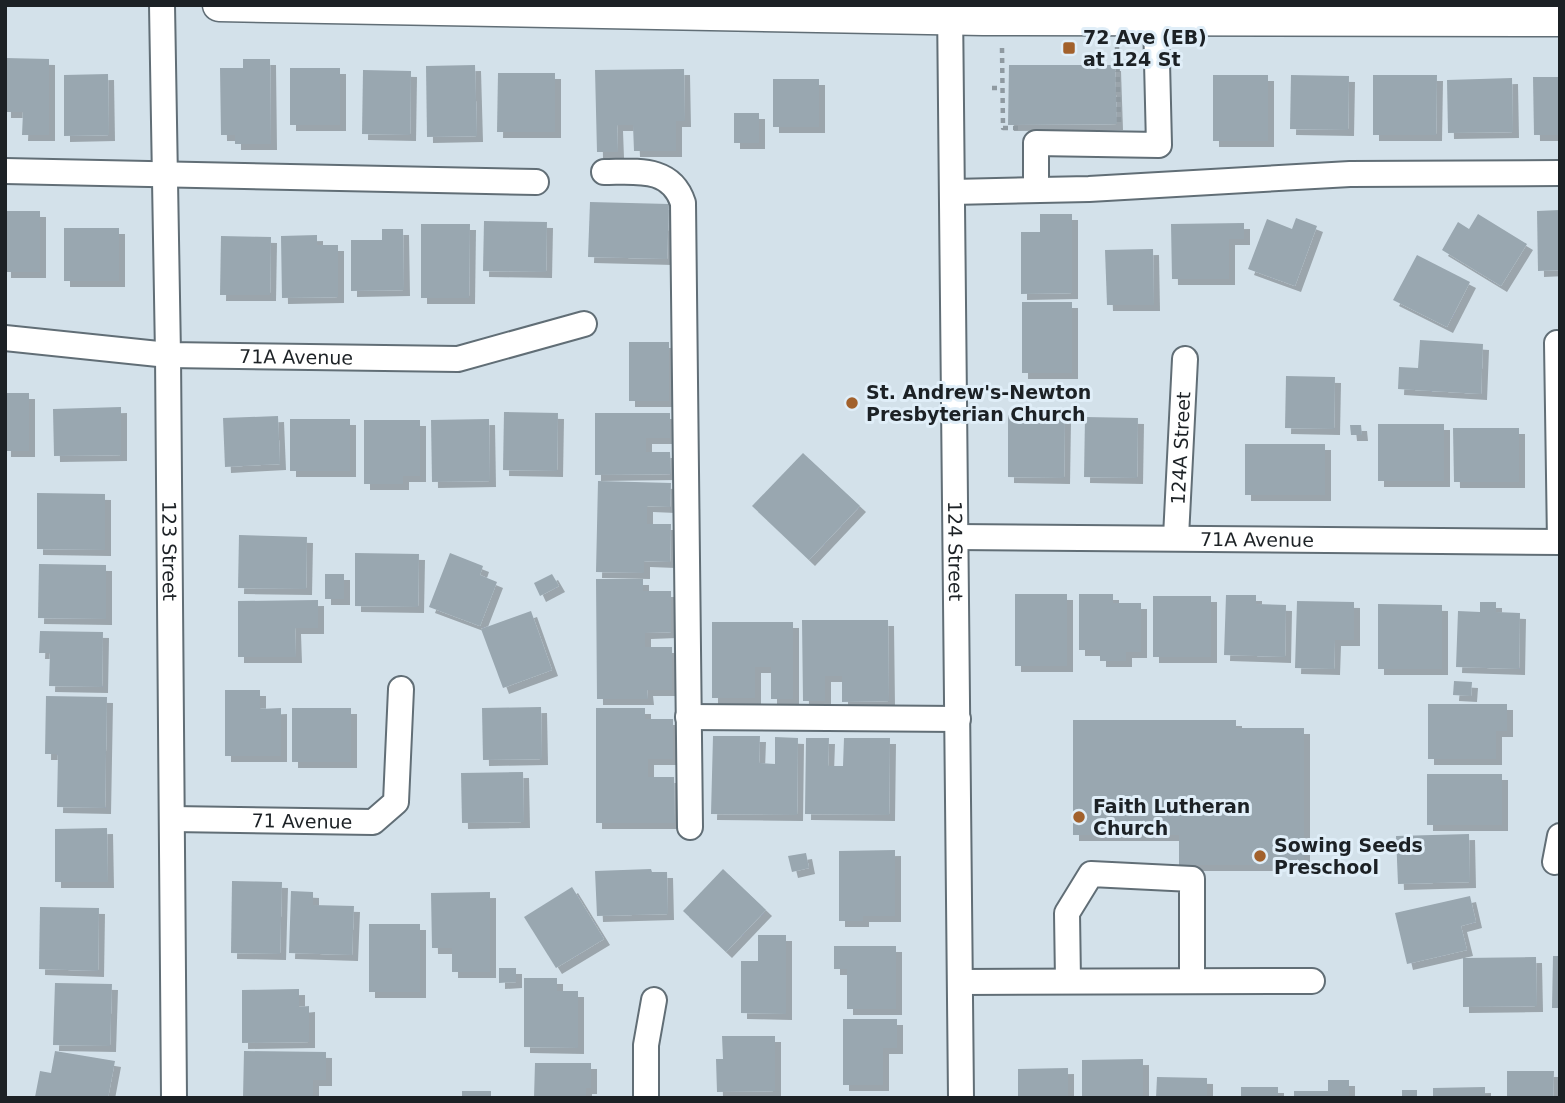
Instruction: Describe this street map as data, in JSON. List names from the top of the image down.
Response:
{
  "streets": {
    "street": [
      "71A Avenue",
      "124A Street",
      "123 Street",
      "124 Street",
      "71 Avenue"
    ]
  },
  "crossings": [
    ["71A Avenue", "124A Street"],
    ["71A Avenue", "123 Street"],
    ["71A Avenue", "124 Street"],
    ["123 Street", "71 Avenue"]
  ],
  "places": {
    "transit": ["72 Ave (EB) at 124 St"],
    "other": ["St. Andrew's-Newton Presbyterian Church", "Faith Lutheran Church", "Sowing Seeds Preschool"]
  }
}
